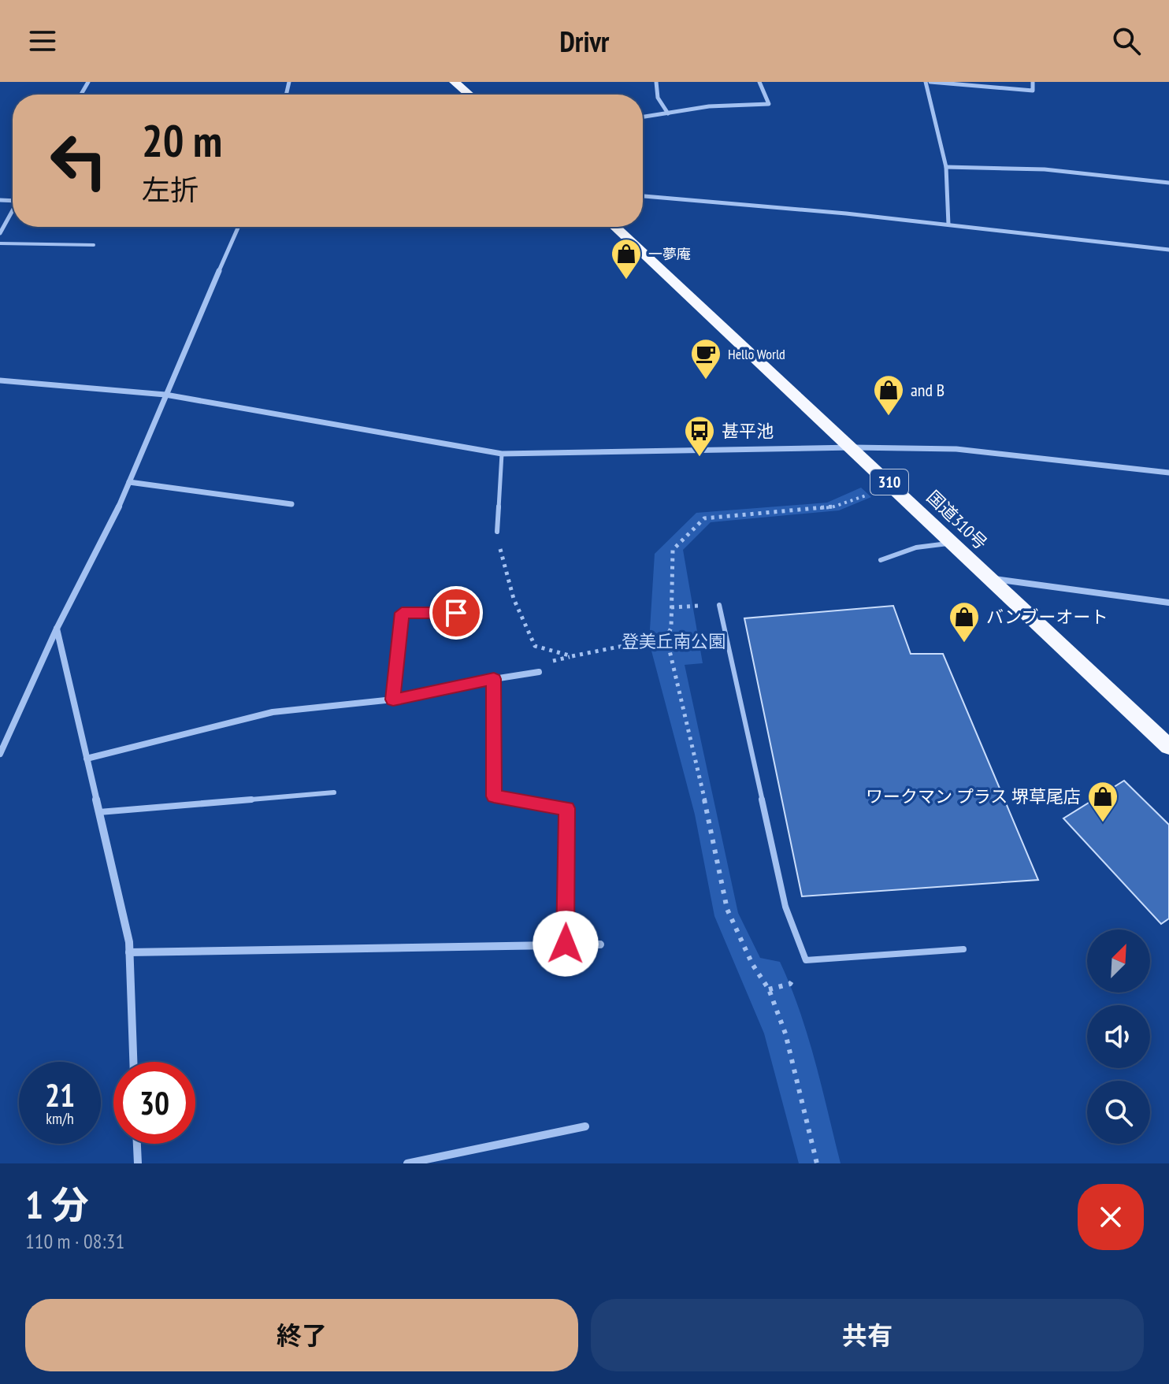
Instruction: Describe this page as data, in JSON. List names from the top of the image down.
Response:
{
  "streets": {
    "highway": ["310", "国道310号"]
  },
  "parks": ["登美丘南公園"],
  "places": {
    "shop": [
      "一夢庵",
      "and B",
      "バンブーオート",
      "ワークマン プラス 堺草尾店"
    ],
    "cafe": ["Hello World"],
    "bus stop": ["甚平池"]
  },
  "north": "top right",
  "page": {
    "header": "Drivr",
    "turn": ["20 m", "左折"],
    "speed": "21 km/h",
    "limit": "30",
    "heading": ["1 分", "110 m · 08:31"],
    "buttons": ["終了", "共有"]
  }
}
